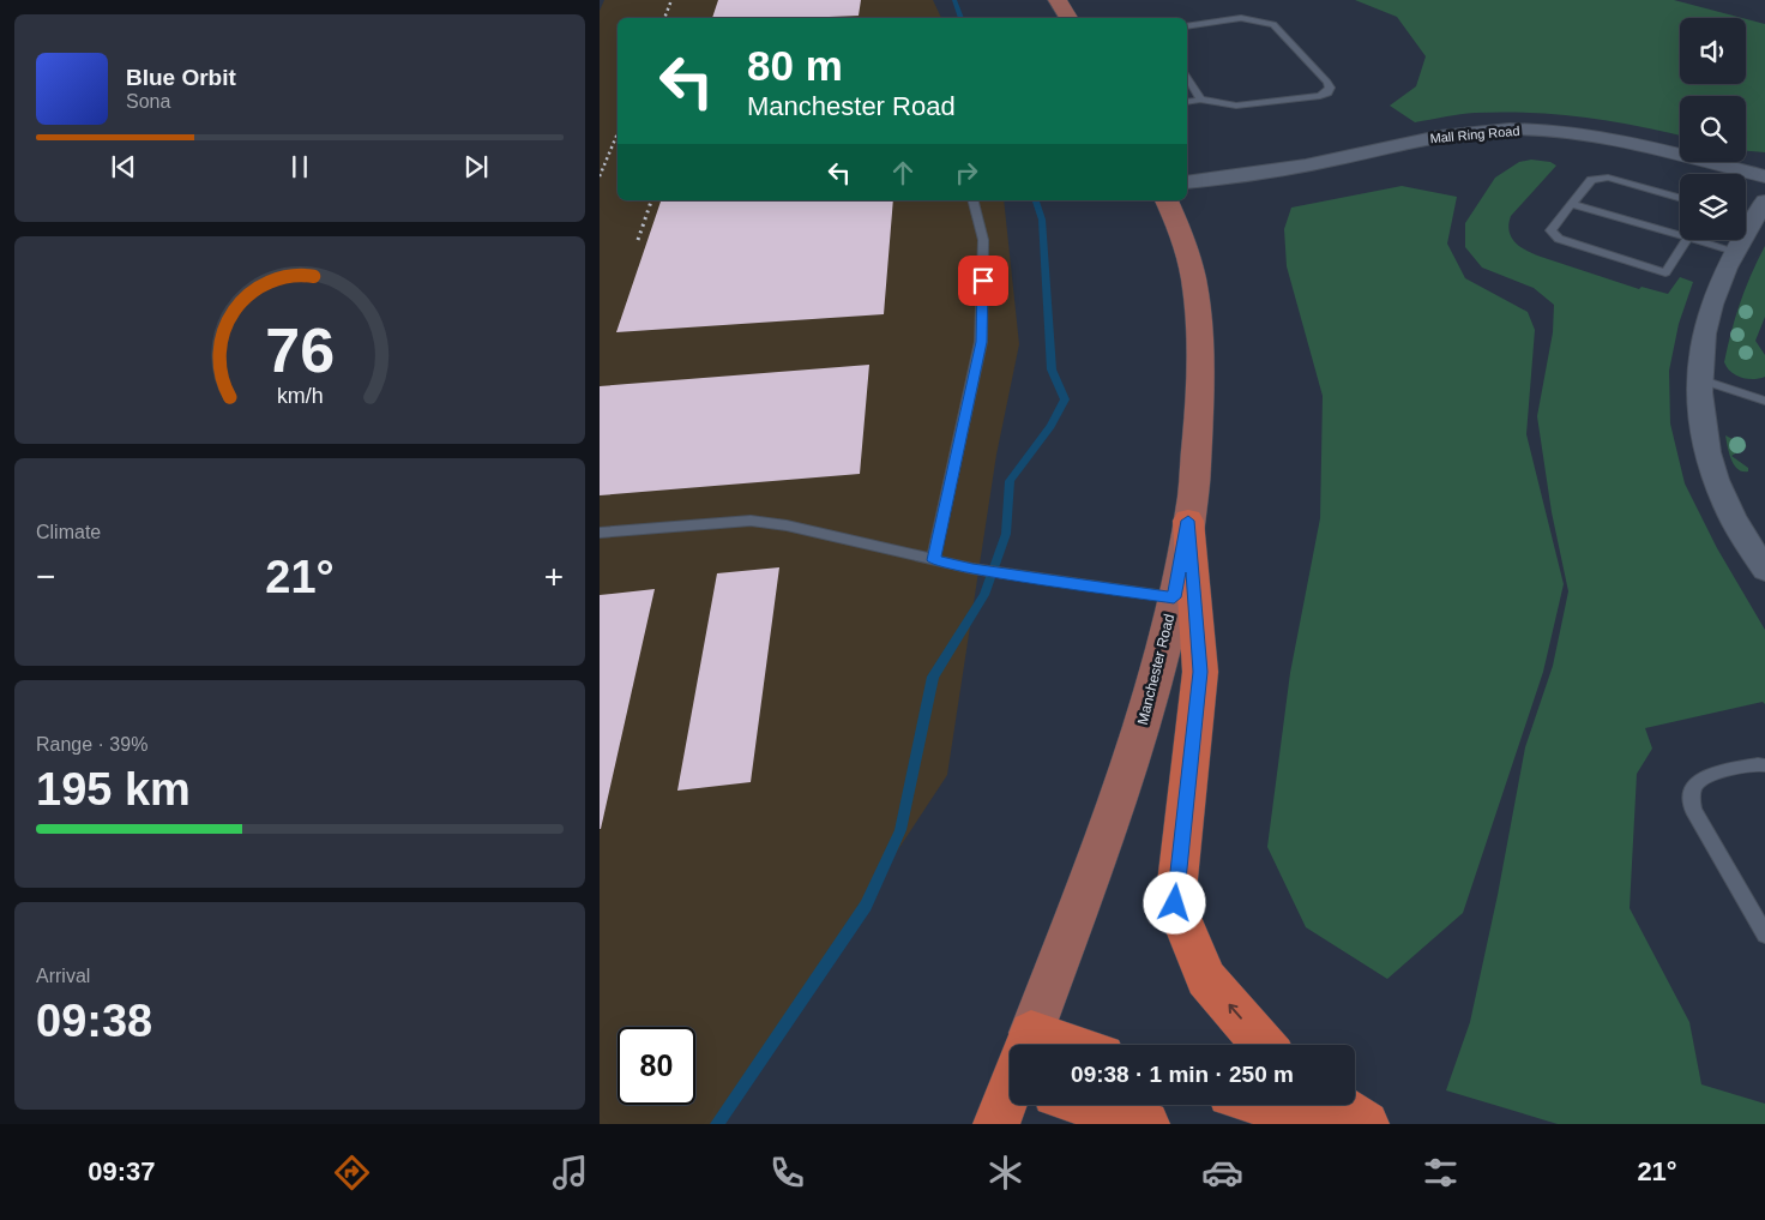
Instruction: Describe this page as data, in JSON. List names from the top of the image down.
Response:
{
  "streets": {
    "highway": ["Manchester Road"],
    "street": ["Mall Ring Road"]
  },
  "page": {
    "turn": ["80 m", "Manchester Road"],
    "song": ["Blue Orbit", "Sona"],
    "tile": [
      "Climate",
      ["Range · 39%", "195 km"],
      ["Arrival", "09:38"]
    ],
    "heat": ["−", "21°", "+"],
    "limit": "80",
    "trip": "09:38 · 1 min · 250 m",
    "tabs": ["09:37", "21°"],
    "gauge": ["76", "km/h"]
  }
}
